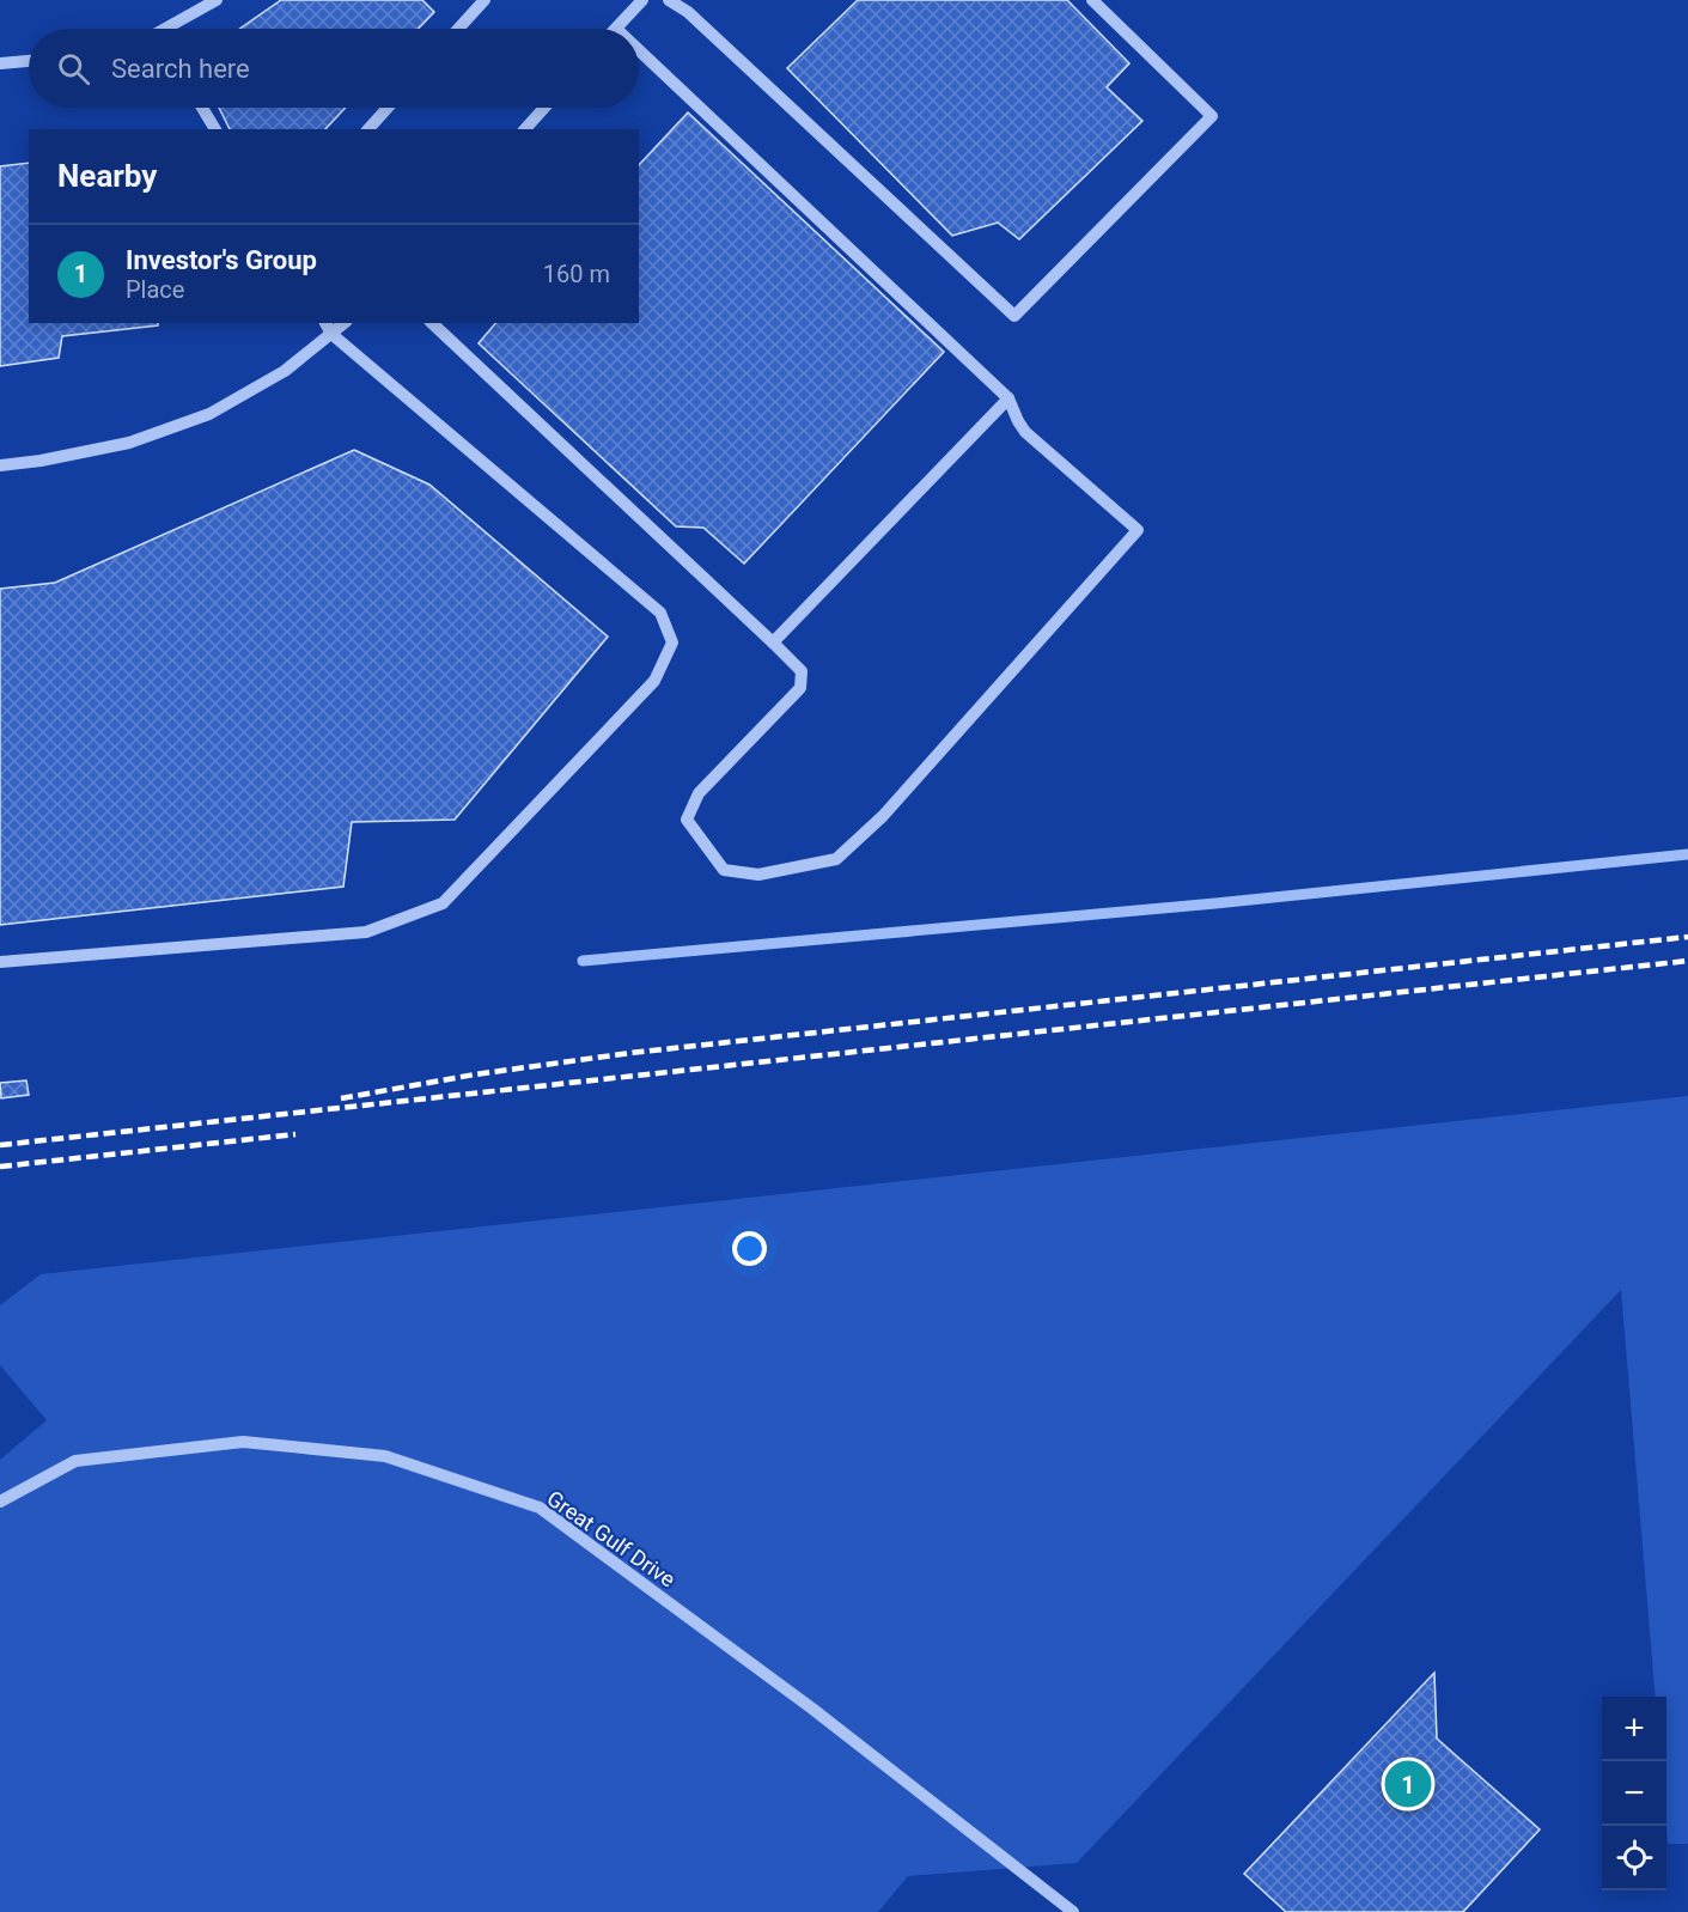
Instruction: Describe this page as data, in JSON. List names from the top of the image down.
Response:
{
  "streets": {
    "street": ["Great Gulf Drive"]
  },
  "page": {
    "search": "Search here",
    "heading": "Nearby",
    "list": [
      {
        "mark": "1",
        "name": "Investor's Group",
        "note": "Place",
        "value": "160 m"
      }
    ],
    "map_buttons": ["+", "−"],
    "pins": "1"
  }
}
